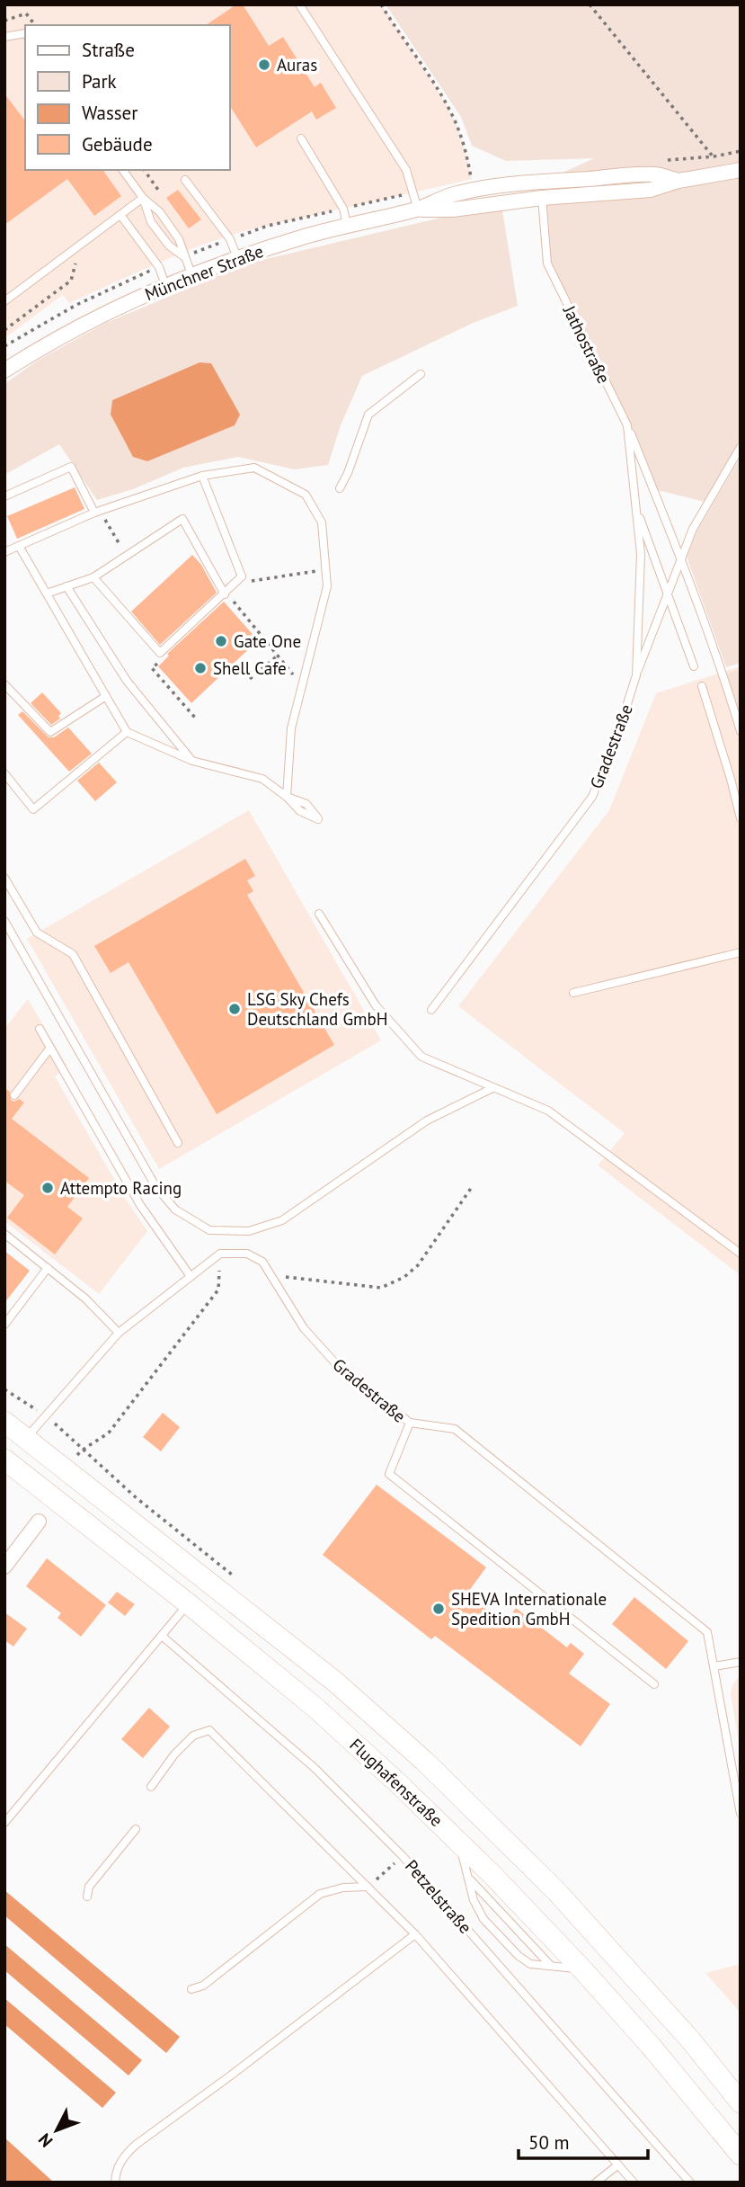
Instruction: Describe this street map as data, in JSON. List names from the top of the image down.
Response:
{
  "streets": {
    "main road": ["Flughafenstraße"],
    "street": ["Münchner Straße"],
    "lane": ["Jathostraße", "Gradestraße", "Petzelstraße"]
  },
  "crossings": [
    ["Münchner Straße", "Jathostraße"],
    ["Jathostraße", "Gradestraße"]
  ],
  "places": [
    "Auras",
    "Gate One",
    "Shell Cafe",
    "LSG Sky Chefs Deutschland GmbH",
    "Attempto Racing",
    "SHEVA Internationale Spedition GmbH"
  ],
  "legend": [
    "Straße",
    "Park",
    "Wasser",
    "Gebäude"
  ],
  "scale_bar": "50 m",
  "north": "bottom left"
}
